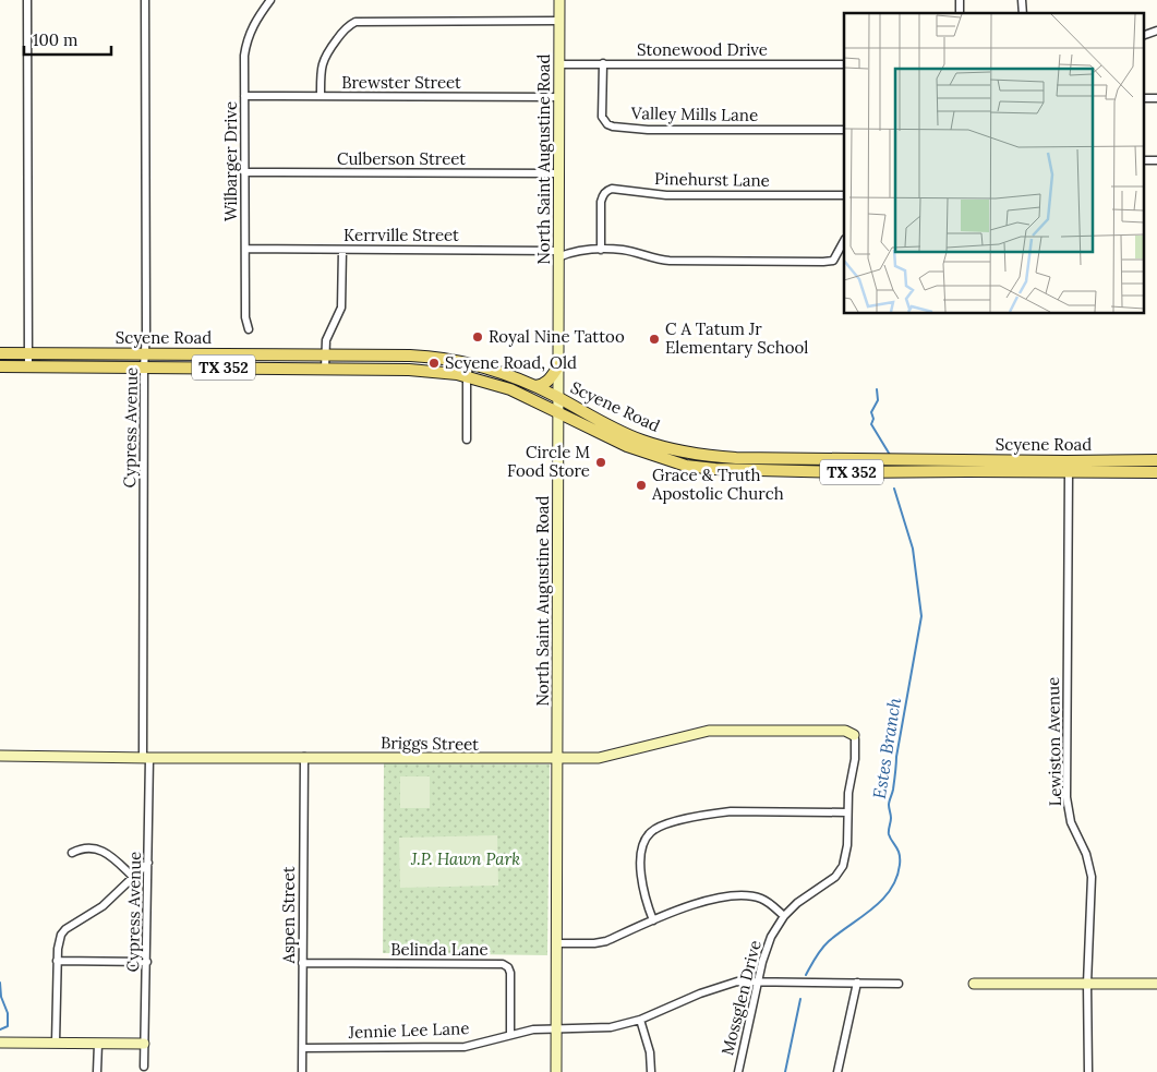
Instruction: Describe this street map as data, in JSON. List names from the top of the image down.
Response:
{
  "streets": {
    "main road": ["Scyene Road", "TX 352"],
    "street": [
      "Stonewood Drive",
      "Brewster Street",
      "Valley Mills Lane",
      "Culberson Street",
      "North Saint Augustine Road",
      "Wilbarger Drive",
      "Pinehurst Lane",
      "Kerrville Street",
      "Cypress Avenue",
      "Lewiston Avenue",
      "Briggs Street",
      "Aspen Street",
      "Belinda Lane",
      "Mossglen Drive",
      "Jennie Lee Lane"
    ]
  },
  "crossings": [
    ["Stonewood Drive", "Valley Mills Lane"],
    ["Stonewood Drive", "North Saint Augustine Road"],
    ["Brewster Street", "North Saint Augustine Road"],
    ["Brewster Street", "Wilbarger Drive"],
    ["Culberson Street", "North Saint Augustine Road"],
    ["Culberson Street", "Wilbarger Drive"],
    ["North Saint Augustine Road", "Kerrville Street"],
    ["North Saint Augustine Road", "Scyene Road"],
    ["North Saint Augustine Road", "Briggs Street"],
    ["North Saint Augustine Road", "Jennie Lee Lane"],
    ["Wilbarger Drive", "Kerrville Street"],
    ["Pinehurst Lane", "Kerrville Street"],
    ["Scyene Road", "Cypress Avenue"],
    ["Scyene Road", "Lewiston Avenue"],
    ["Cypress Avenue", "Briggs Street"],
    ["Briggs Street", "Aspen Street"],
    ["Briggs Street", "Mossglen Drive"],
    ["Aspen Street", "Belinda Lane"],
    ["Aspen Street", "Jennie Lee Lane"],
    ["Belinda Lane", "Jennie Lee Lane"],
    ["Mossglen Drive", "Jennie Lee Lane"]
  ],
  "water": ["Estes Branch"],
  "parks": ["J.P. Hawn Park"],
  "places": [
    "Royal Nine Tattoo",
    "C A Tatum Jr Elementary School",
    "Scyene Road, Old",
    "Circle M Food Store",
    "Grace & Truth Apostolic Church"
  ],
  "scale_bar": "100 m"
}
